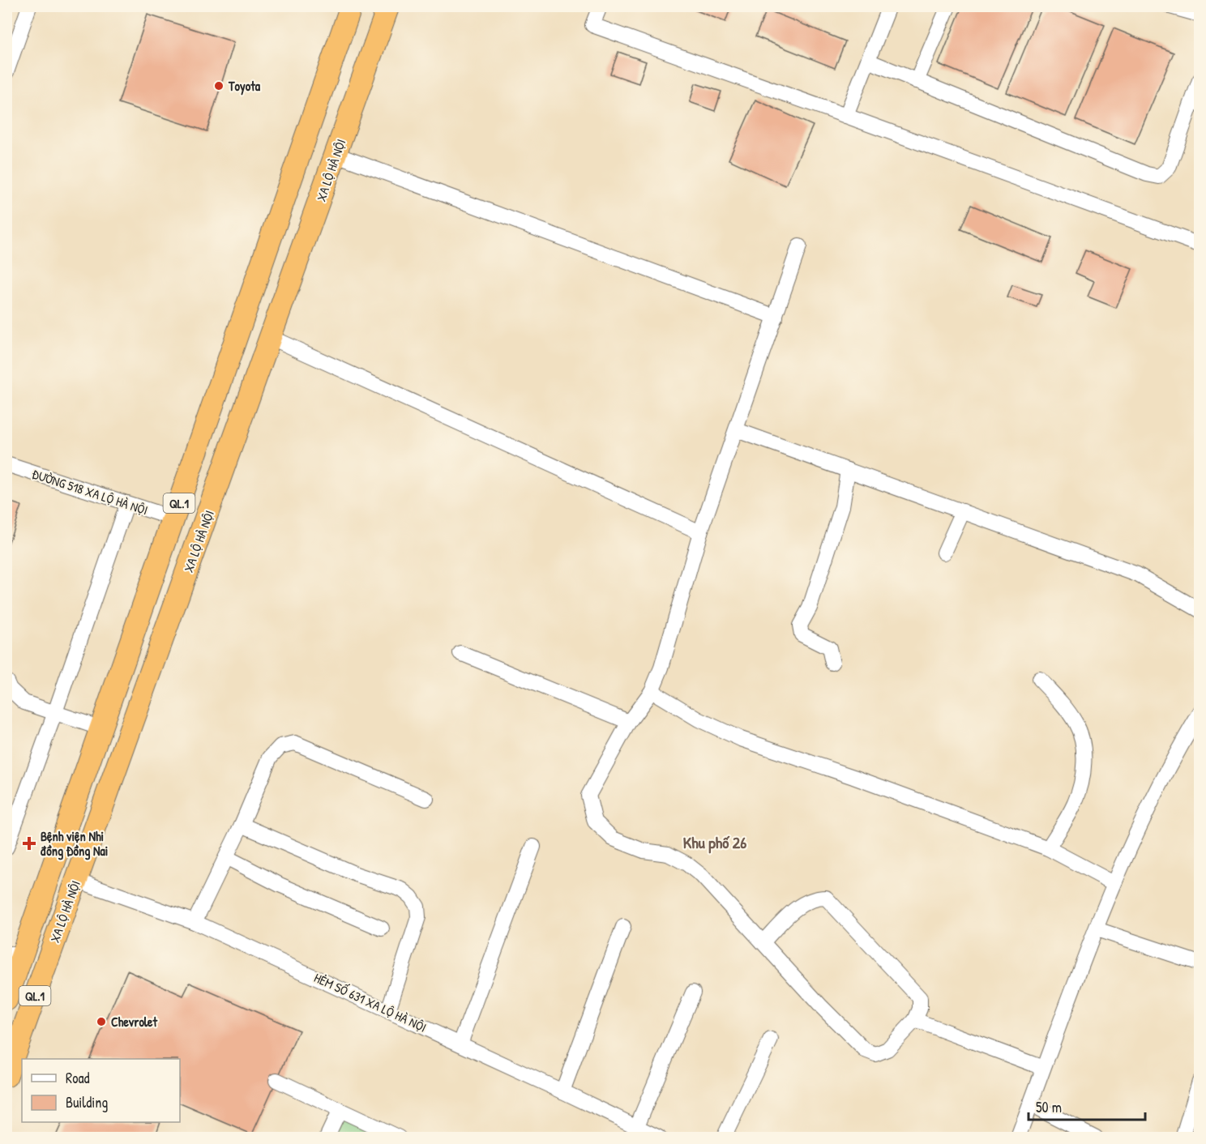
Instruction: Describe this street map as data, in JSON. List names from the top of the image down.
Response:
{
  "streets": {
    "highway": ["XA LỘ HÀ NỘI", "QL.1"],
    "street": ["ĐƯỜNG 518 XA LỘ HÀ NỘI", "HẺM SỐ 631 XA LỘ HÀ NỘI"]
  },
  "crossings": [
    ["XA LỘ HÀ NỘI", "ĐƯỜNG 518 XA LỘ HÀ NỘI"],
    ["XA LỘ HÀ NỘI", "HẺM SỐ 631 XA LỘ HÀ NỘI"]
  ],
  "districts": ["Khu phố 26"],
  "places": {
    "other": ["Toyota", "Chevrolet"],
    "health": ["Bệnh viện Nhi đồng Đồng Nai"]
  },
  "legend": ["Road", "Building"],
  "scale_bar": "50 m"
}
